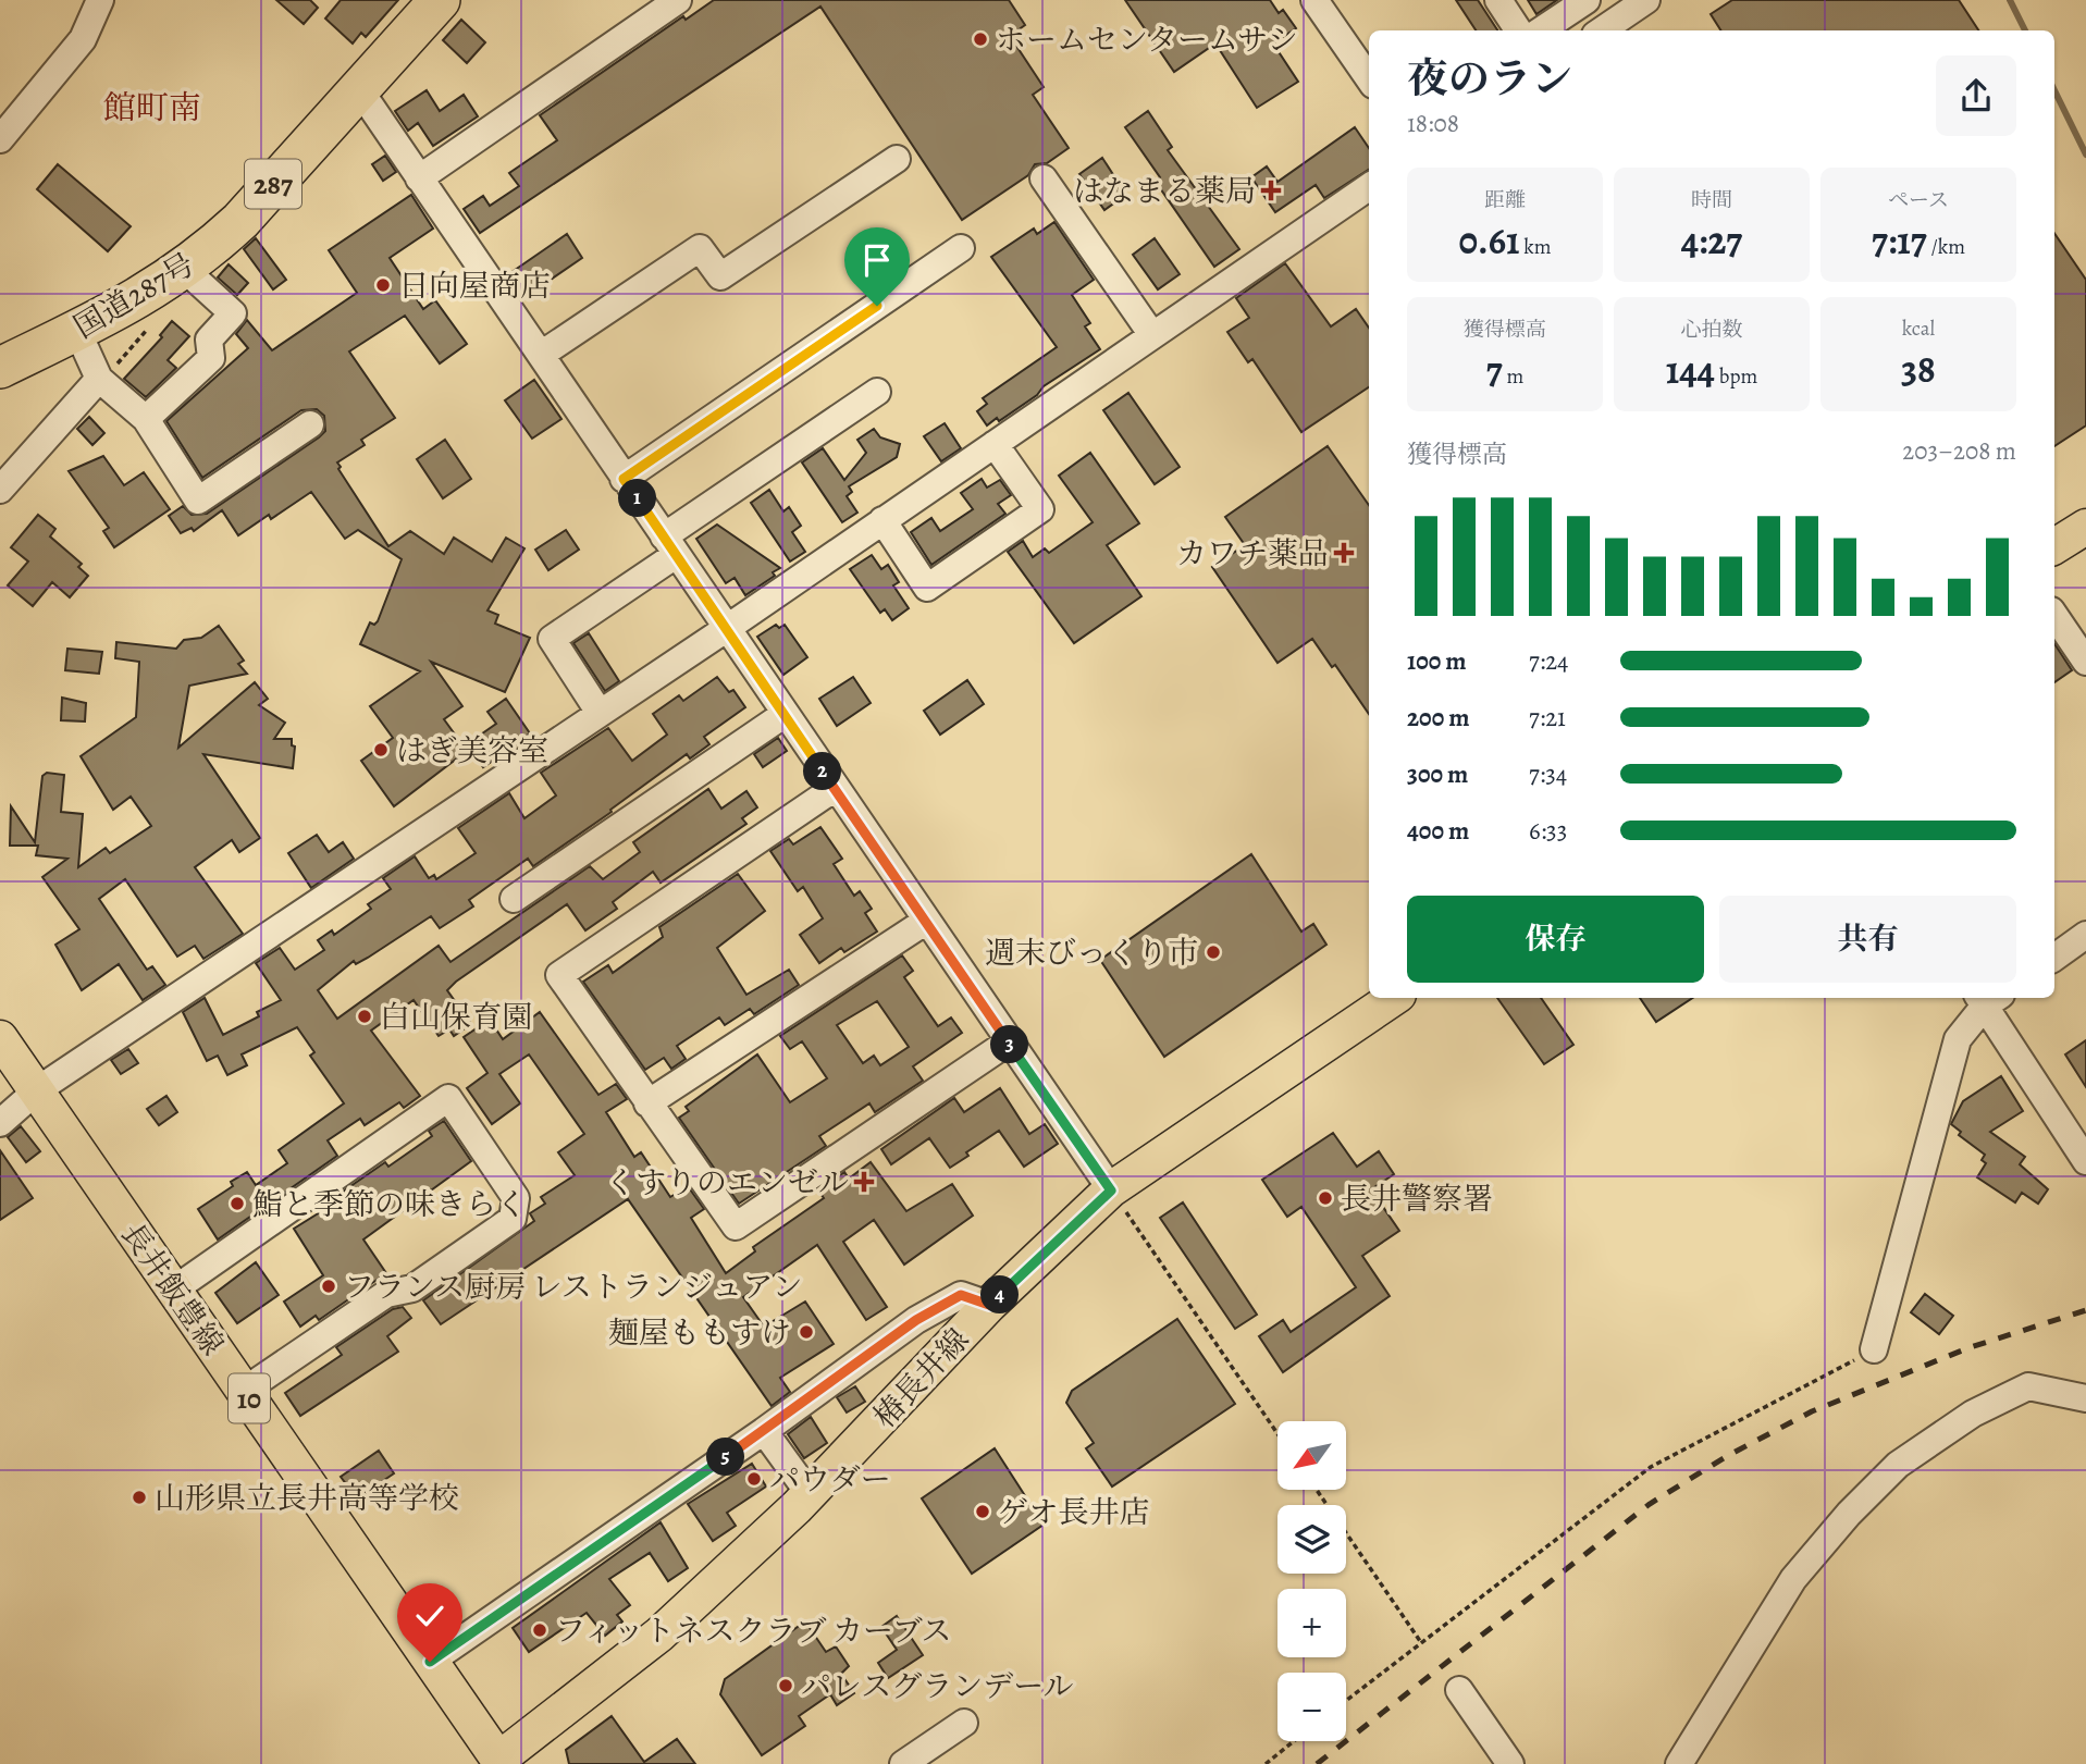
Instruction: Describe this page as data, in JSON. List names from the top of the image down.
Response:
{
  "streets": {
    "highway": ["287", "国道287号"],
    "main road": ["長井飯豊線", "椿長井線", "10"]
  },
  "crossings": [
    ["長井飯豊線", "椿長井線"]
  ],
  "districts": ["館町南"],
  "places": {
    "other": [
      "ホームセンタームサシ",
      "日向屋商店",
      "はぎ美容室",
      "週末びっくり市",
      "白山保育園",
      "長井警察署",
      "鮨と季節の味きらく",
      "フランス厨房 レストランジュアン",
      "麺屋ももすけ",
      "パウダー",
      "山形県立長井高等学校",
      "ゲオ長井店",
      "フィットネスクラブ カーブス",
      "パレスグランデール"
    ],
    "health": ["はなまる薬局", "カワチ薬品", "くすりのエンゼル"]
  },
  "north": "bottom left",
  "page": {
    "heading": ["夜のラン", "18:08"],
    "stats": [
      ["距離", "0.61 km"],
      ["時間", "4:27"],
      ["ペース", "7:17 /km"],
      ["獲得標高", "7 m"],
      ["心拍数", "144 bpm"],
      ["kcal", "38"]
    ],
    "chart": ["獲得標高", "203–208 m"],
    "pins": [
      "1",
      "2",
      "3",
      "4",
      "5"
    ],
    "list": [
      {
        "name": "100 m",
        "note": "7:24"
      },
      {
        "name": "200 m",
        "note": "7:21"
      },
      {
        "name": "300 m",
        "note": "7:34"
      },
      {
        "name": "400 m",
        "note": "6:33"
      }
    ],
    "buttons": ["保存", "共有"],
    "map_buttons": ["+", "−"]
  }
}
